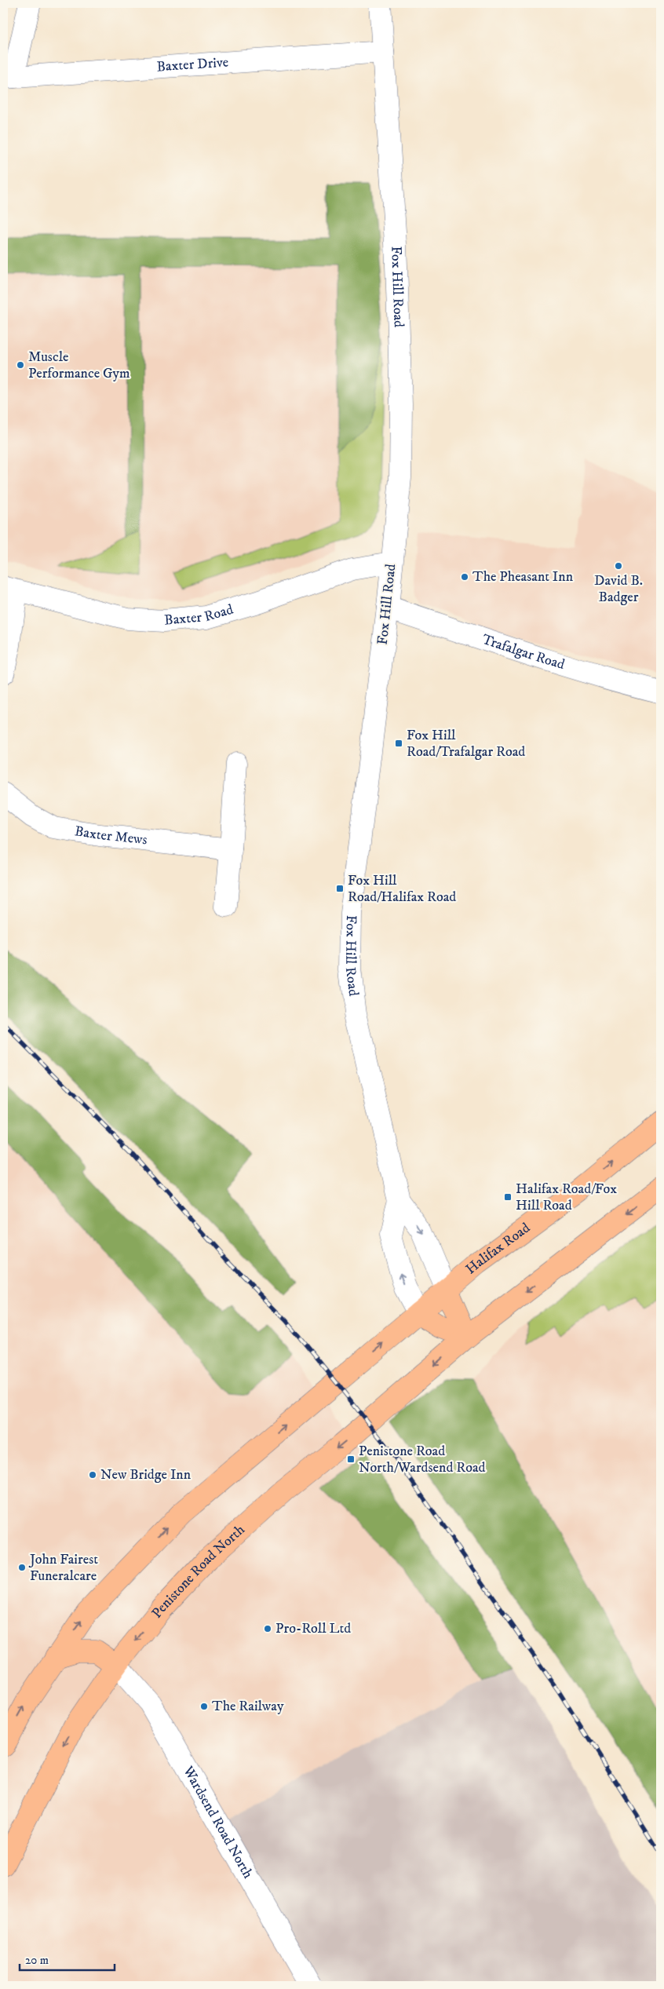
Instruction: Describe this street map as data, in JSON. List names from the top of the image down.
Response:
{
  "streets": {
    "highway": ["Halifax Road", "Penistone Road North"],
    "street": [
      "Baxter Drive",
      "Fox Hill Road",
      "Baxter Road",
      "Trafalgar Road",
      "Baxter Mews",
      "Wardsend Road North"
    ]
  },
  "crossings": [
    ["Baxter Drive", "Fox Hill Road"],
    ["Fox Hill Road", "Baxter Road"],
    ["Fox Hill Road", "Trafalgar Road"],
    ["Fox Hill Road", "Halifax Road"],
    ["Penistone Road North", "Wardsend Road North"]
  ],
  "places": {
    "other": [
      "Muscle Performance Gym",
      "David B. Badger",
      "The Pheasant Inn",
      "New Bridge Inn",
      "John Fairest Funeralcare",
      "Pro-Roll Ltd",
      "The Railway"
    ],
    "transit": [
      "Fox Hill Road/Trafalgar Road",
      "Fox Hill Road/Halifax Road",
      "Halifax Road/Fox Hill Road",
      "Penistone Road North/Wardsend Road"
    ]
  },
  "scale_bar": "20 m"
}
